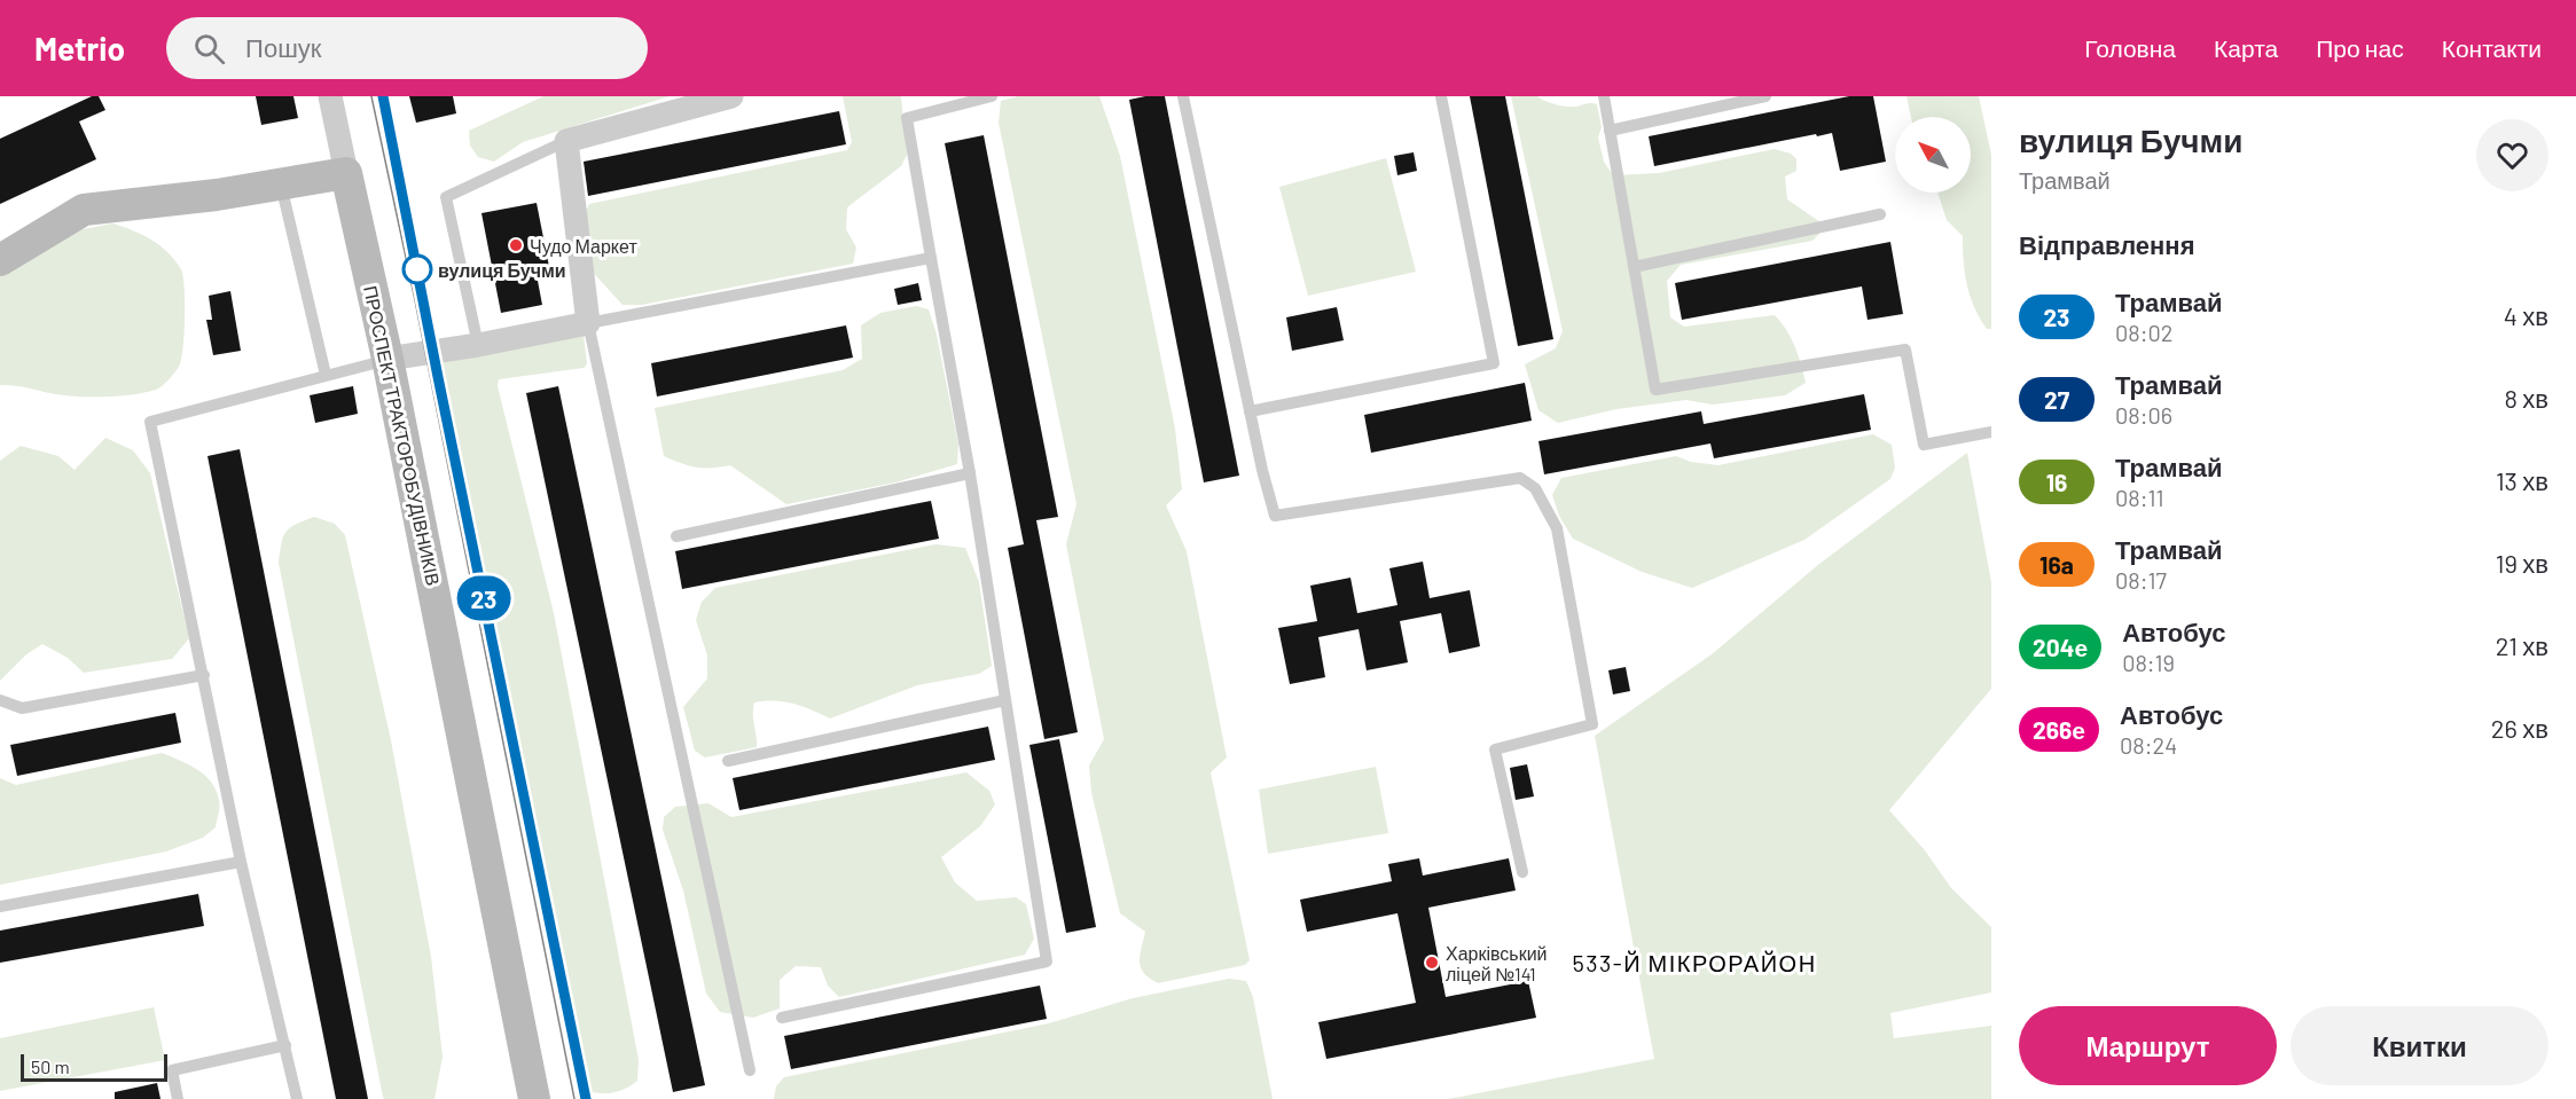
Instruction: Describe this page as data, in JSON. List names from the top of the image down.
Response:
{
  "streets": {
    "street": ["ПРОСПЕКТ ТРАКТОРОБУДІВНИКІВ"]
  },
  "districts": ["533-Й МІКРОРАЙОН"],
  "places": ["Чудо Маркет", "вулиця Бучми", "Харківський ліцей №141"],
  "lines": ["tram line 23"],
  "scale_bar": "50 m",
  "north": "top left",
  "page": {
    "header": "Metrio",
    "search": "Пошук",
    "nav": [
      "Головна",
      "Карта",
      "Про нас",
      "Контакти"
    ],
    "on_map": "23",
    "heading": [
      ["вулиця Бучми", "Трамвай"],
      "Відправлення"
    ],
    "list": [
      {
        "mark": "23",
        "name": "Трамвай",
        "note": "08:02",
        "value": "4 хв"
      },
      {
        "mark": "27",
        "name": "Трамвай",
        "note": "08:06",
        "value": "8 хв"
      },
      {
        "mark": "16",
        "name": "Трамвай",
        "note": "08:11",
        "value": "13 хв"
      },
      {
        "mark": "16a",
        "name": "Трамвай",
        "note": "08:17",
        "value": "19 хв"
      },
      {
        "mark": "204е",
        "name": "Автобус",
        "note": "08:19",
        "value": "21 хв"
      },
      {
        "mark": "266е",
        "name": "Автобус",
        "note": "08:24",
        "value": "26 хв"
      }
    ],
    "buttons": ["Маршрут", "Квитки"],
    "scale": "50 m"
  }
}
